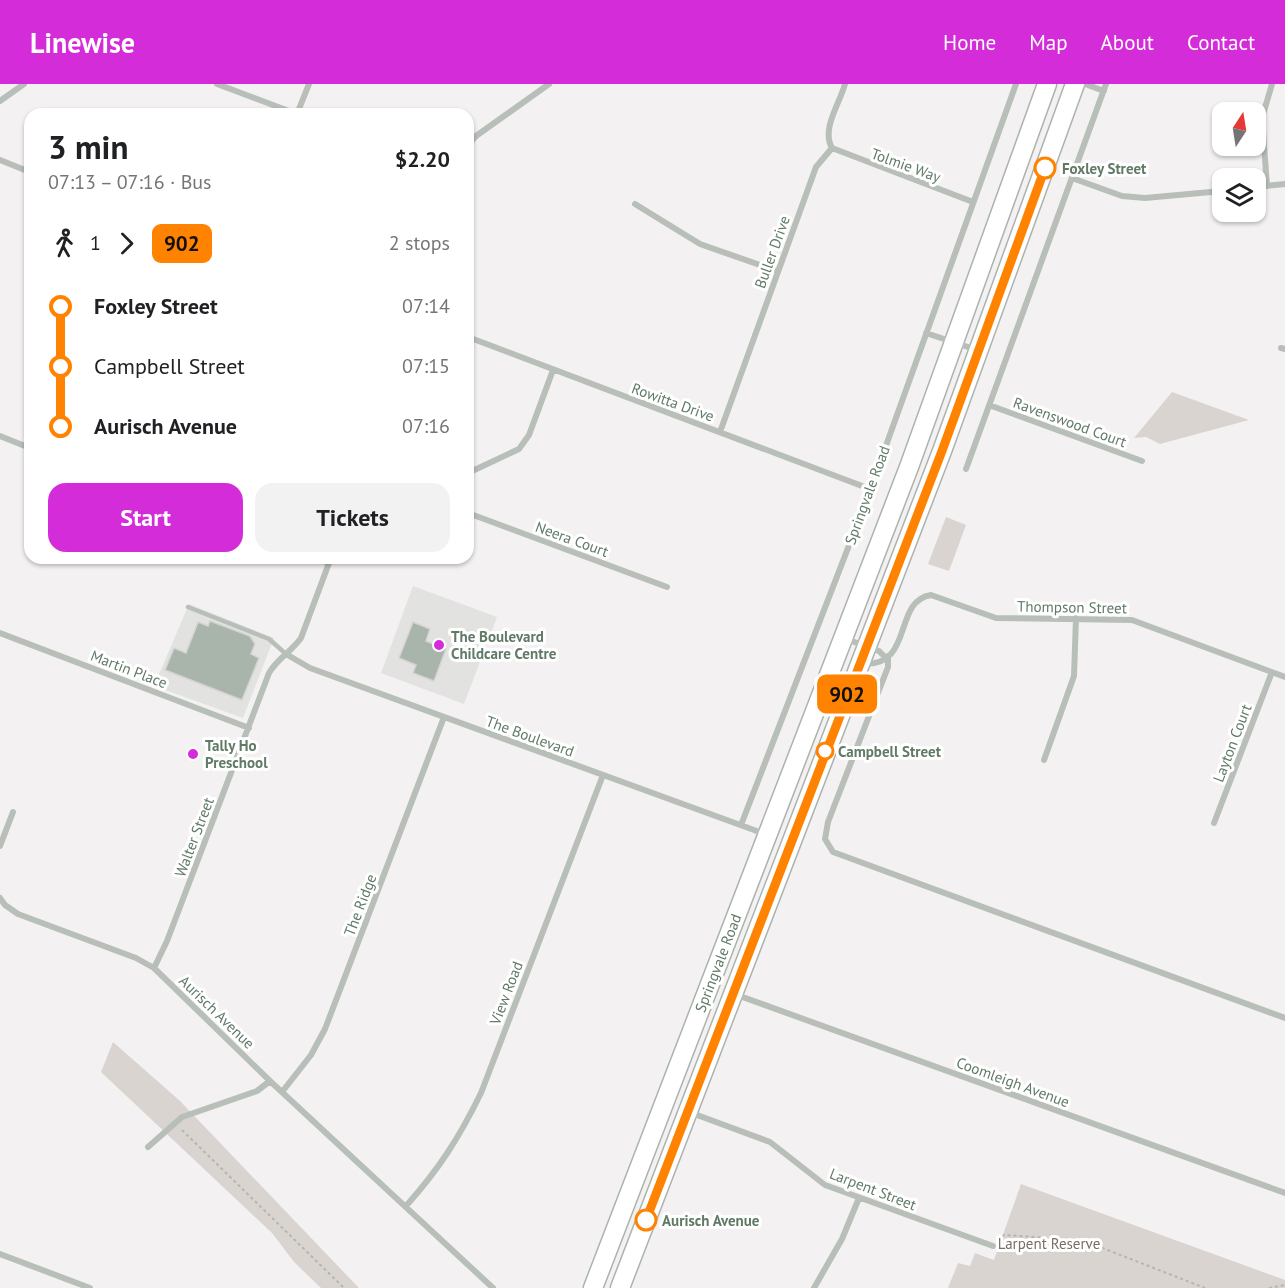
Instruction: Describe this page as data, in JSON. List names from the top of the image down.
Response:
{
  "streets": {
    "highway": ["Springvale Road"],
    "street": [
      "Tolmie Way",
      "Buller Drive",
      "Rowitta Drive",
      "Ravenswood Court",
      "Neera Court",
      "Thompson Street",
      "Martin Place",
      "The Boulevard",
      "Layton Court",
      "Walter Street",
      "The Ridge",
      "View Road",
      "Aurisch Avenue",
      "Coomleigh Avenue",
      "Larpent Street"
    ]
  },
  "crossings": [
    ["Tolmie Way", "Buller Drive"],
    ["Tolmie Way", "Springvale Road"],
    ["Buller Drive", "Rowitta Drive"],
    ["Rowitta Drive", "Springvale Road"],
    ["Springvale Road", "The Boulevard"],
    ["Springvale Road", "Coomleigh Avenue"],
    ["Springvale Road", "Larpent Street"],
    ["Thompson Street", "Layton Court"],
    ["Martin Place", "Walter Street"],
    ["The Boulevard", "Walter Street"],
    ["The Boulevard", "The Ridge"],
    ["The Boulevard", "View Road"],
    ["Walter Street", "Aurisch Avenue"],
    ["The Ridge", "Aurisch Avenue"],
    ["View Road", "Aurisch Avenue"]
  ],
  "parks": ["Larpent Reserve"],
  "places": [
    "Foxley Street",
    "The Boulevard Childcare Centre",
    "Campbell Street",
    "Tally Ho Preschool",
    "Aurisch Avenue"
  ],
  "lines": ["bus line 902"],
  "north": "top",
  "page": {
    "header": "Linewise",
    "nav": [
      "Home",
      "Map",
      "About",
      "Contact"
    ],
    "on_map": "902",
    "heading": ["3 min", "07:13 – 07:16 · Bus", "$2.20"],
    "legs": ["1", "902", "2 stops"],
    "list": [
      {
        "name": "Foxley Street",
        "value": "07:14"
      },
      {
        "name": "Campbell Street",
        "value": "07:15"
      },
      {
        "name": "Aurisch Avenue",
        "value": "07:16"
      }
    ],
    "buttons": ["Start", "Tickets"]
  }
}
